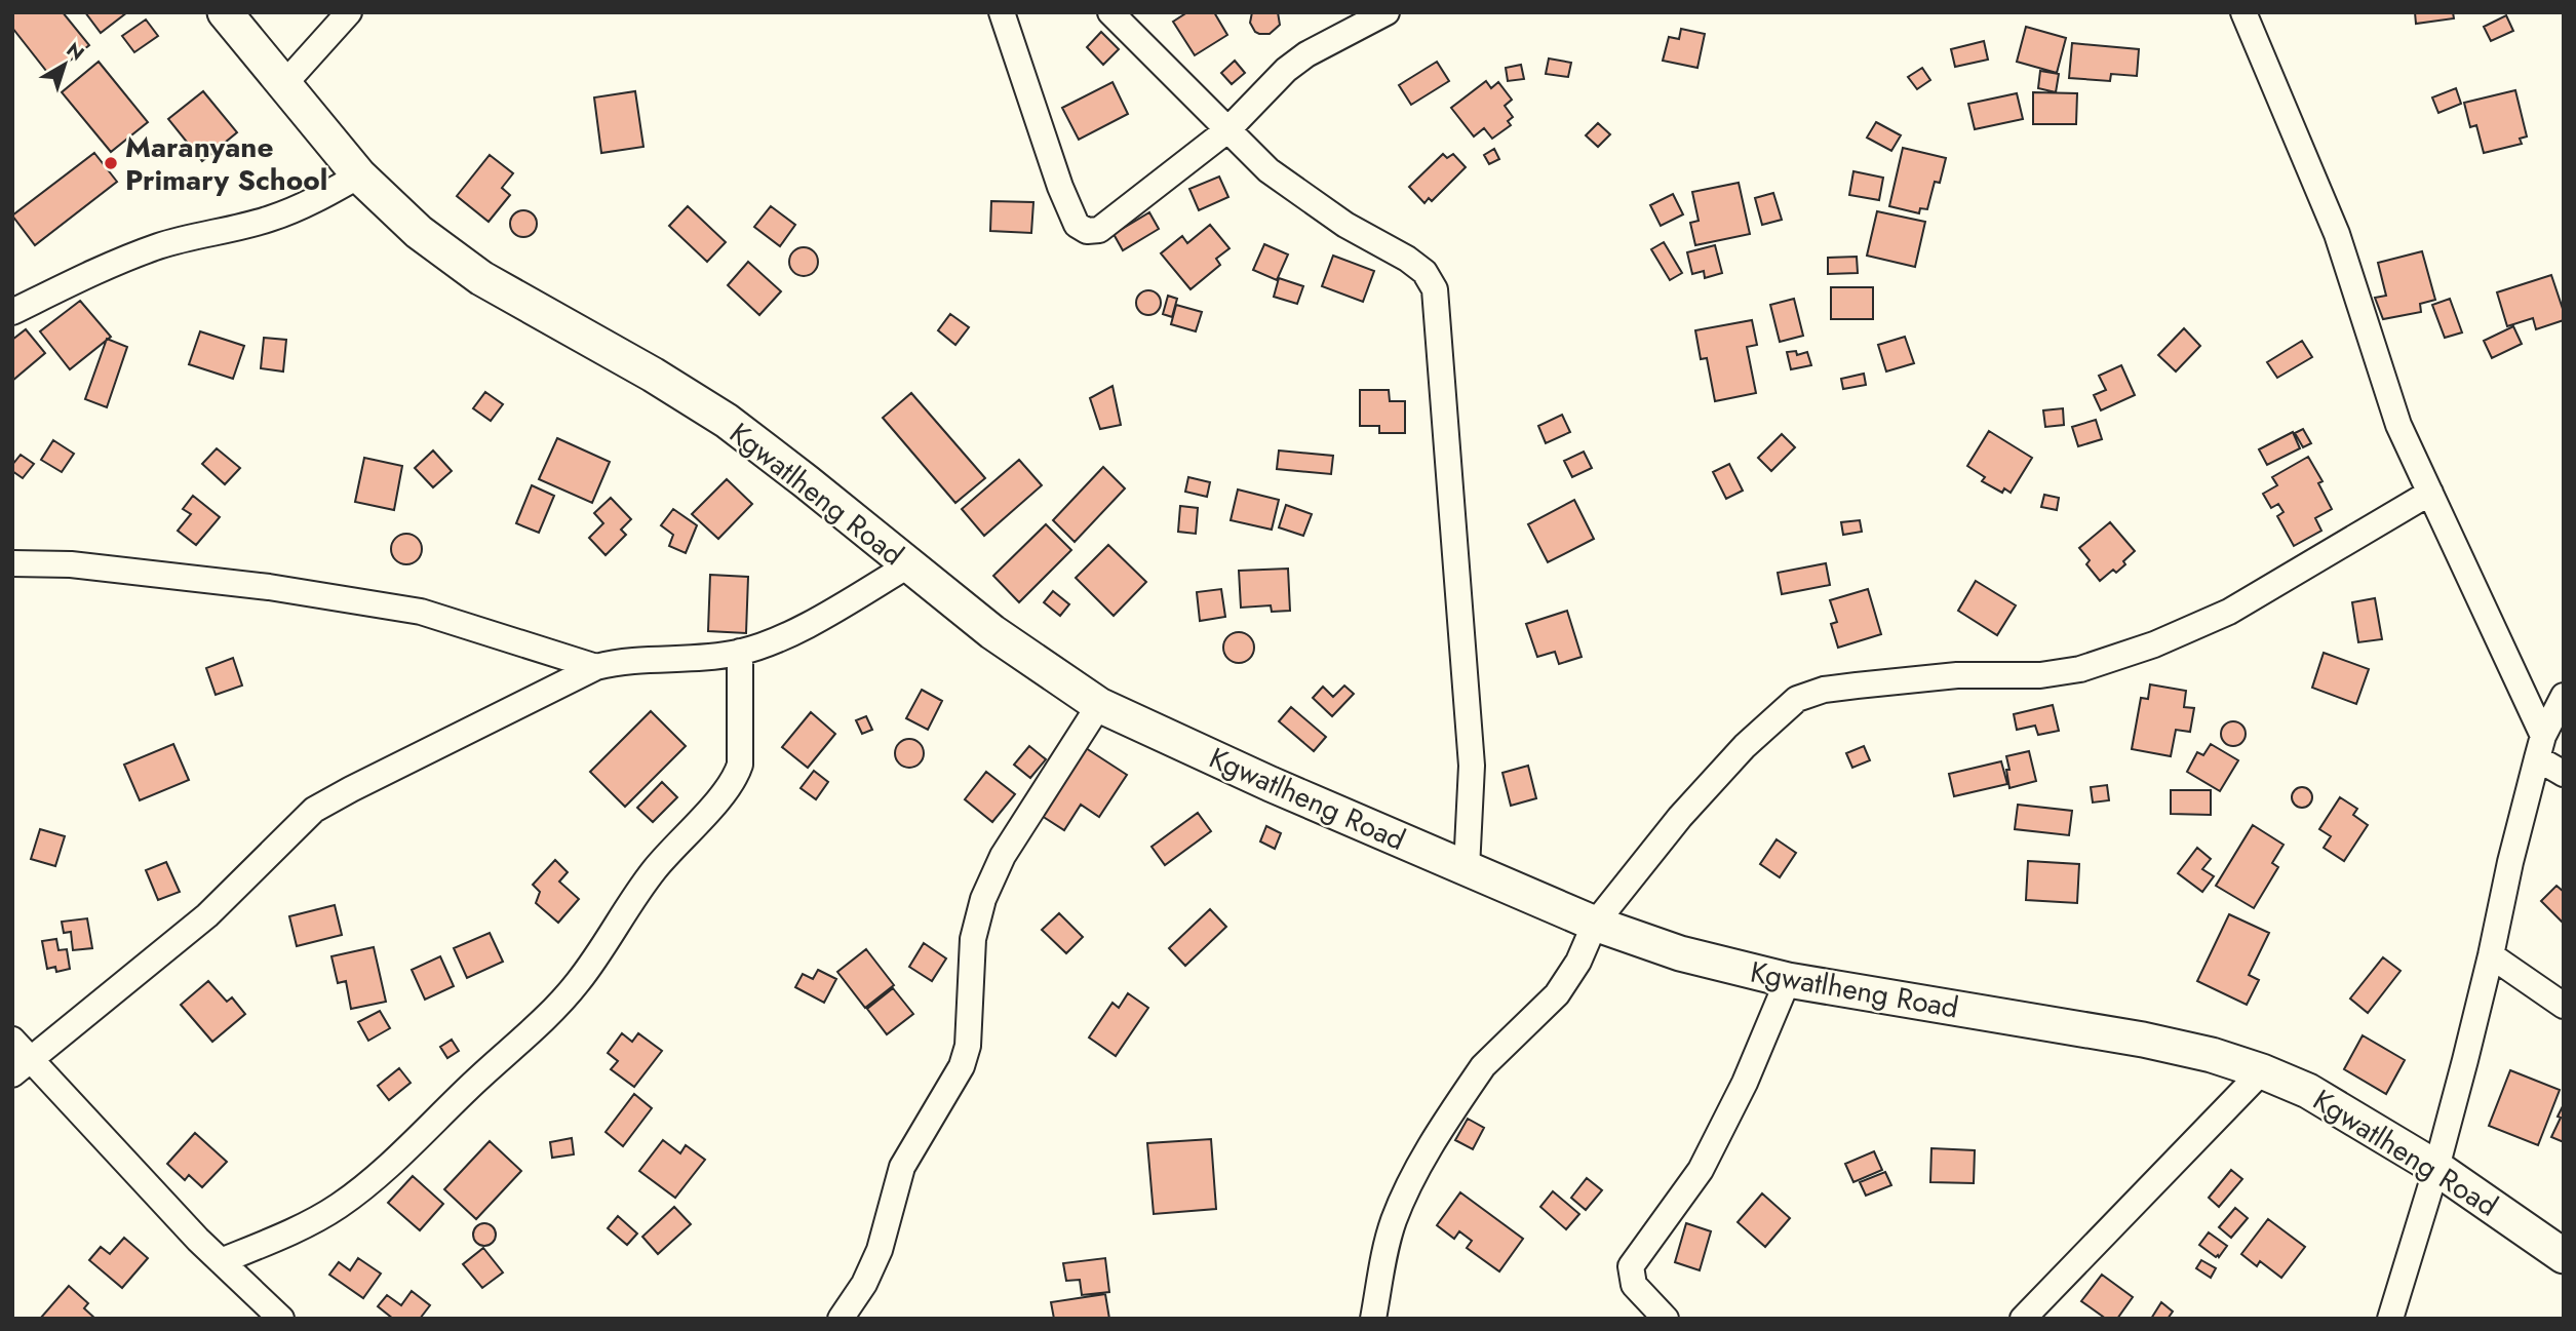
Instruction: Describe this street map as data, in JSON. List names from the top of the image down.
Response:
{
  "streets": {
    "street": ["Kgwatlheng Road"]
  },
  "places": ["Maranyane Primary School"],
  "north": "top right"
}
